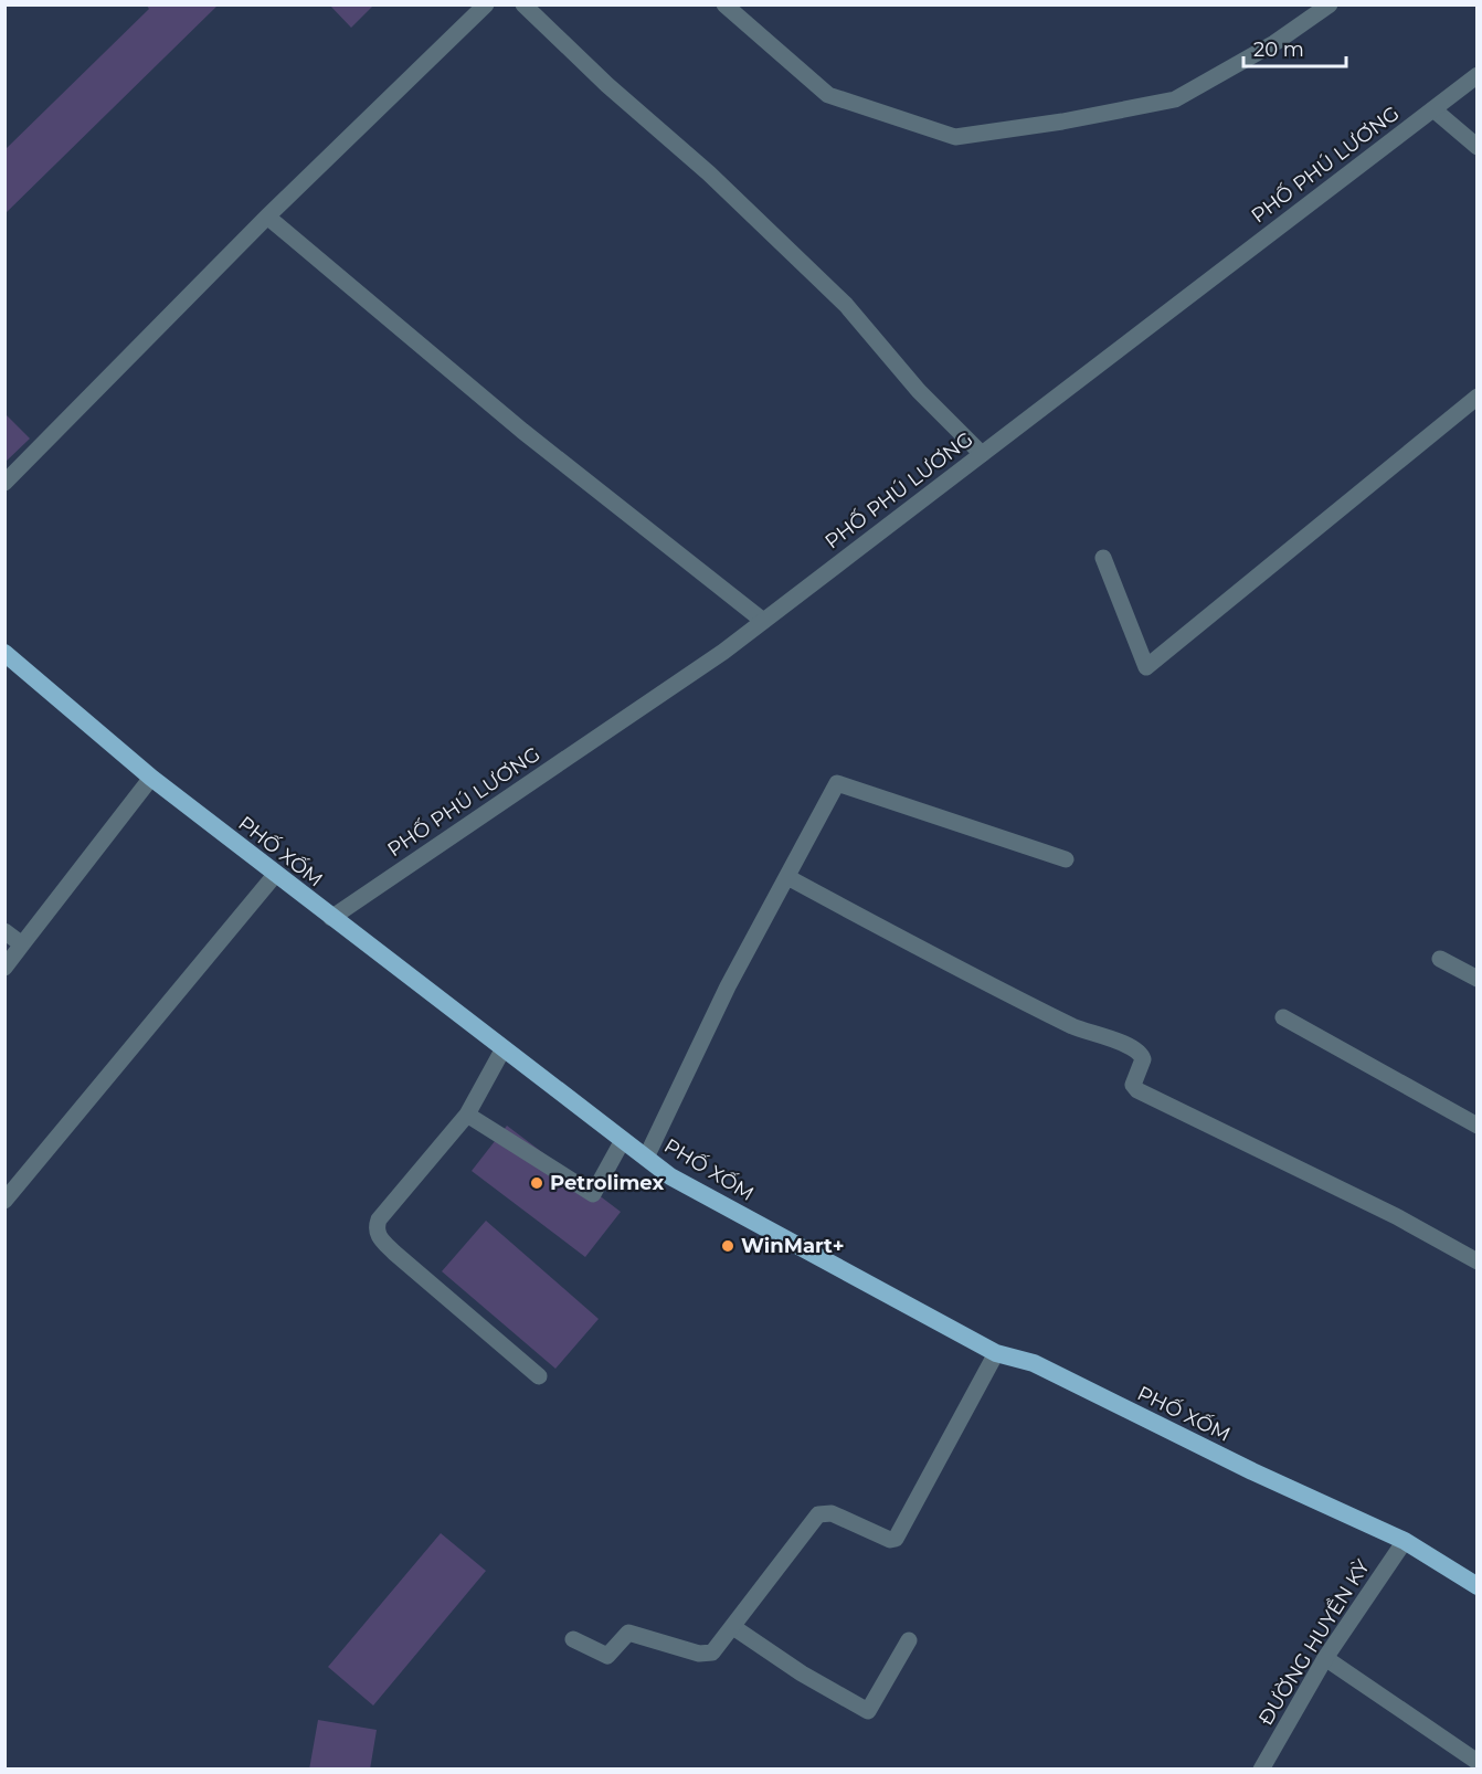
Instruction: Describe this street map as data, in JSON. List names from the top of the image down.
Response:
{
  "streets": {
    "highway": ["PHỐ XỐM"],
    "street": ["PHỐ PHÚ LƯƠNG", "ĐƯỜNG HUYỀN KỲ"]
  },
  "crossings": [
    ["PHỐ PHÚ LƯƠNG", "PHỐ XỐM"],
    ["PHỐ XỐM", "ĐƯỜNG HUYỀN KỲ"]
  ],
  "places": ["Petrolimex", "WinMart+"],
  "scale_bar": "20 m"
}
